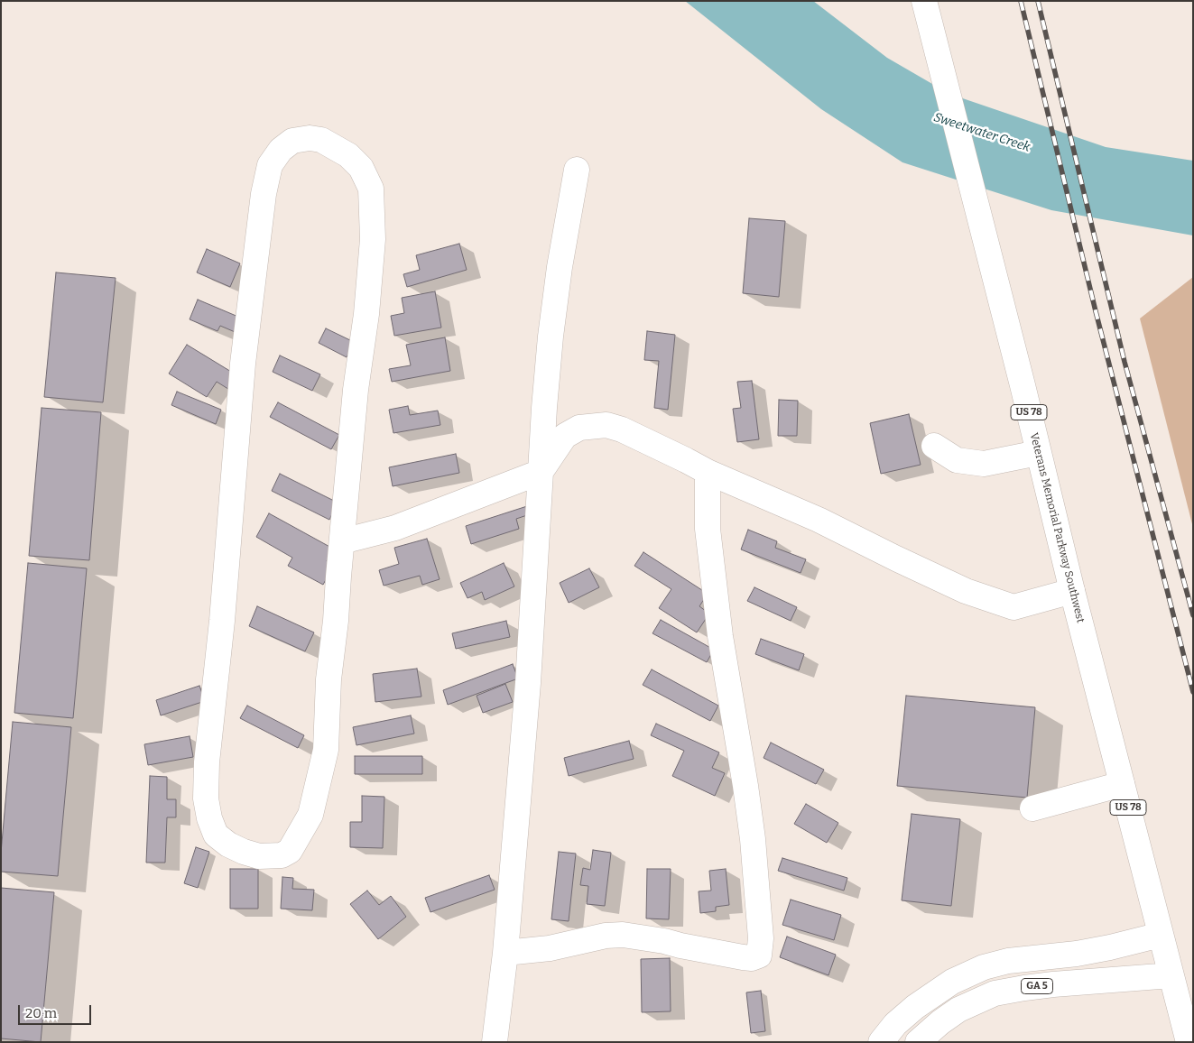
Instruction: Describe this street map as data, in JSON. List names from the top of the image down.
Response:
{
  "streets": {
    "street": ["US 78", "Veterans Memorial Parkway Southwest", "GA 5"]
  },
  "crossings": [
    ["US 78", "Veterans Memorial Parkway Southwest"],
    ["US 78", "GA 5"],
    ["Veterans Memorial Parkway Southwest", "GA 5"]
  ],
  "water": ["Sweetwater Creek"],
  "scale_bar": "20 m"
}
